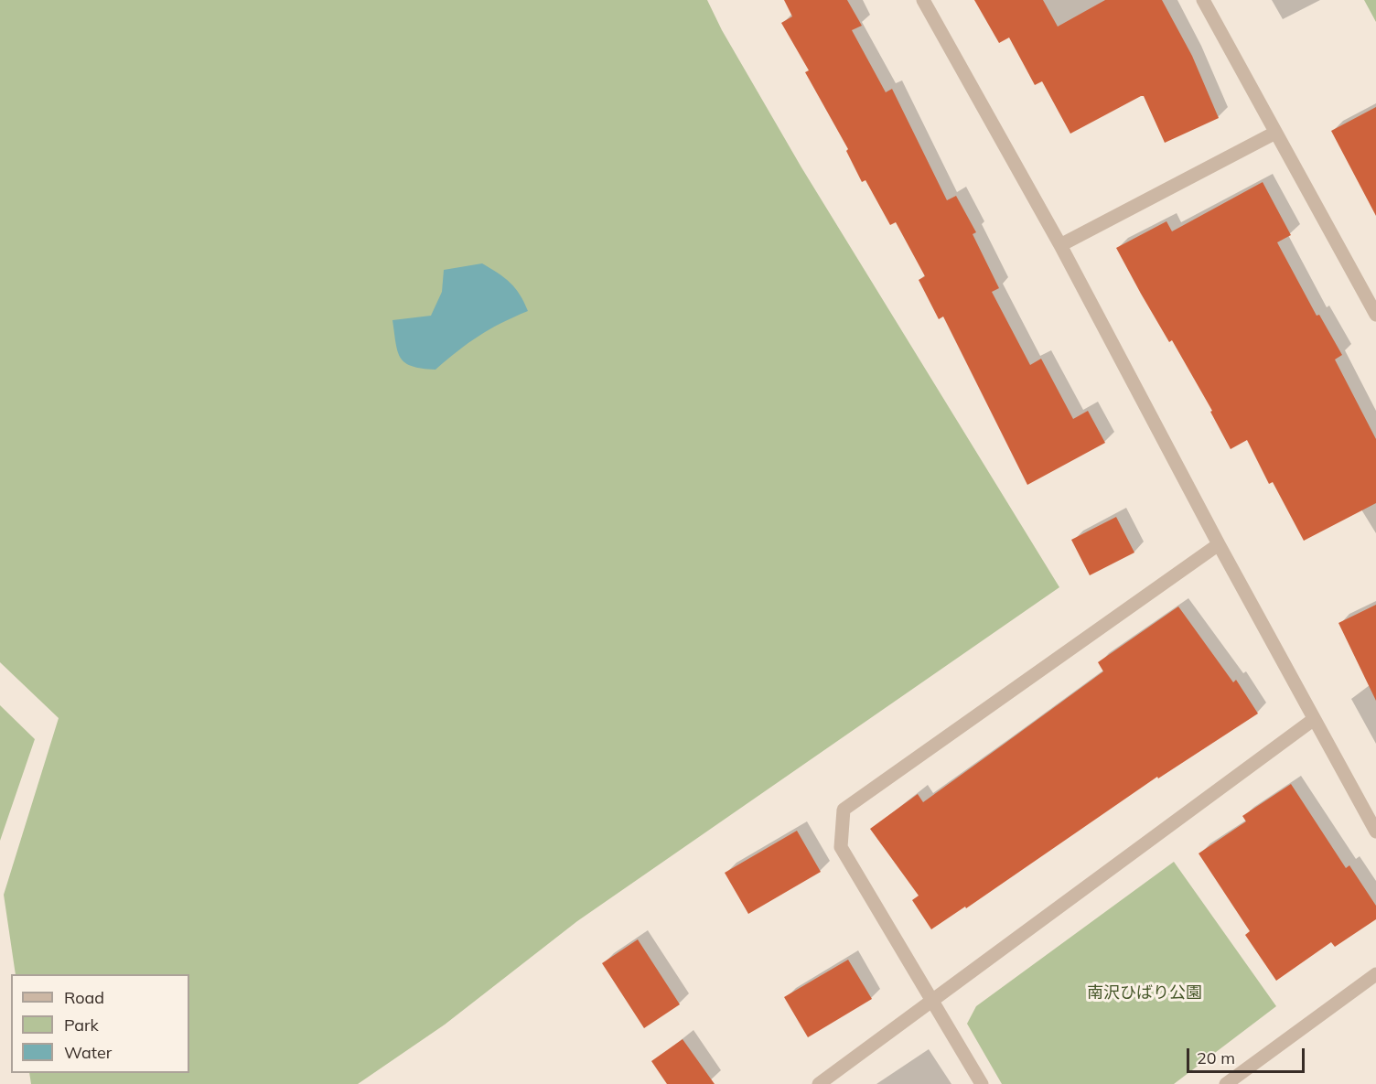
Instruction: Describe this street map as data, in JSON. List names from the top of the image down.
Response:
{
  "parks": ["南沢ひばり公園"],
  "legend": ["Road", "Park", "Water"],
  "scale_bar": "20 m"
}
